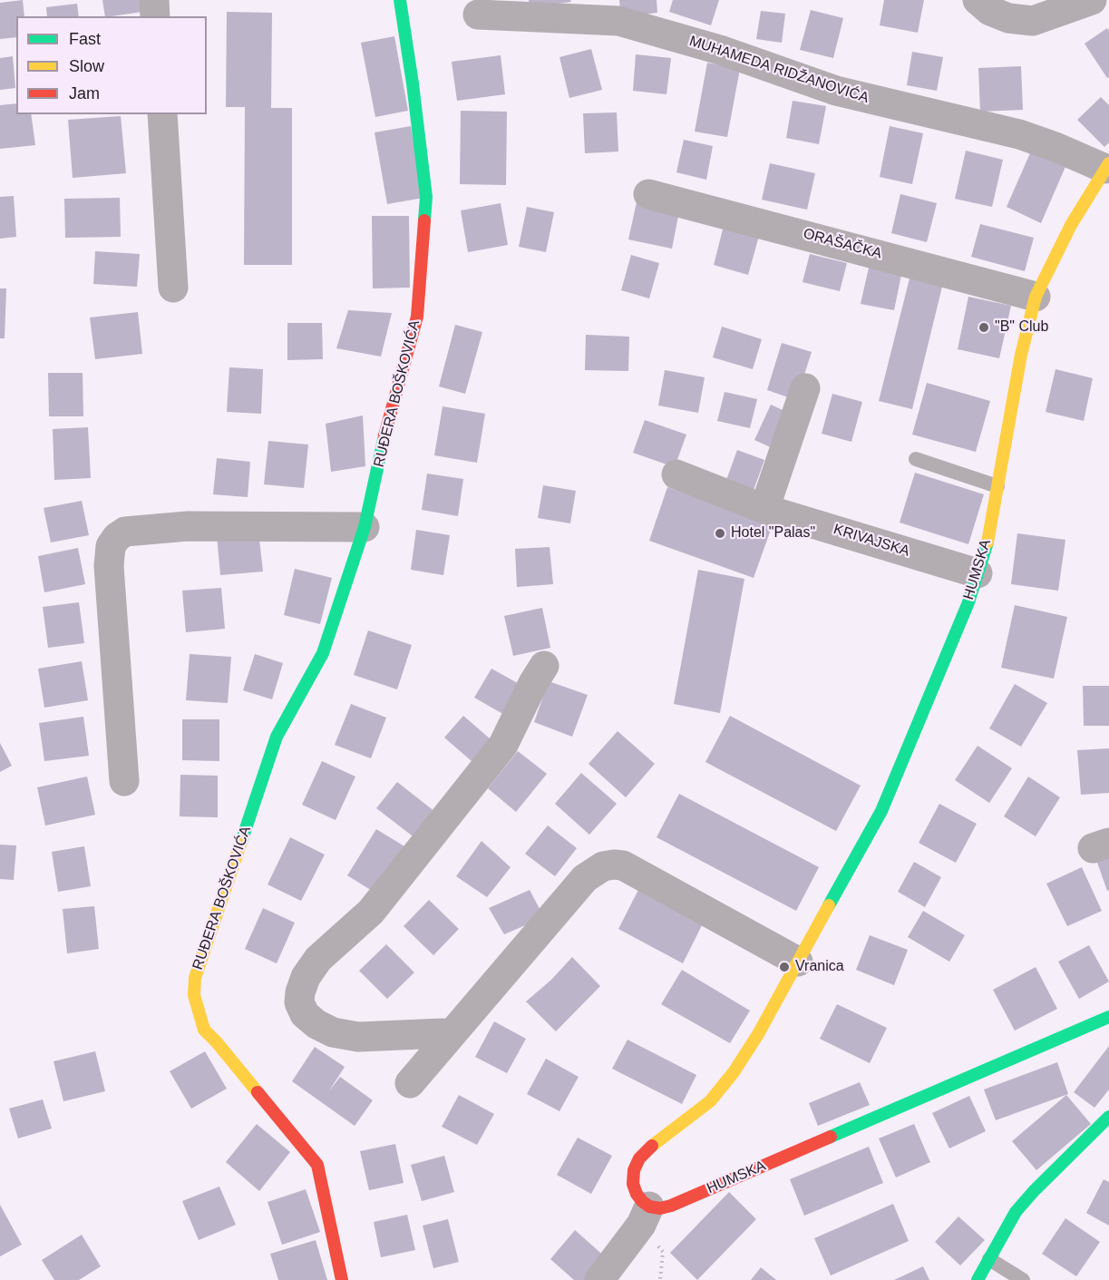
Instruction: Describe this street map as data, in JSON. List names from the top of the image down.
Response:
{
  "streets": {
    "street": [
      "MUHAMEDA RIDŽANOVIĆA",
      "ORAŠAČKA",
      "RUĐERA BOŠKOVIĆA",
      "KRIVAJSKA",
      "HUMSKA"
    ]
  },
  "crossings": [
    ["MUHAMEDA RIDŽANOVIĆA", "HUMSKA"],
    ["ORAŠAČKA", "HUMSKA"],
    ["KRIVAJSKA", "HUMSKA"]
  ],
  "places": ["\"B\" Club", "Hotel \"Palas\"", "Vranica"],
  "legend": ["Fast", "Slow", "Jam"]
}
